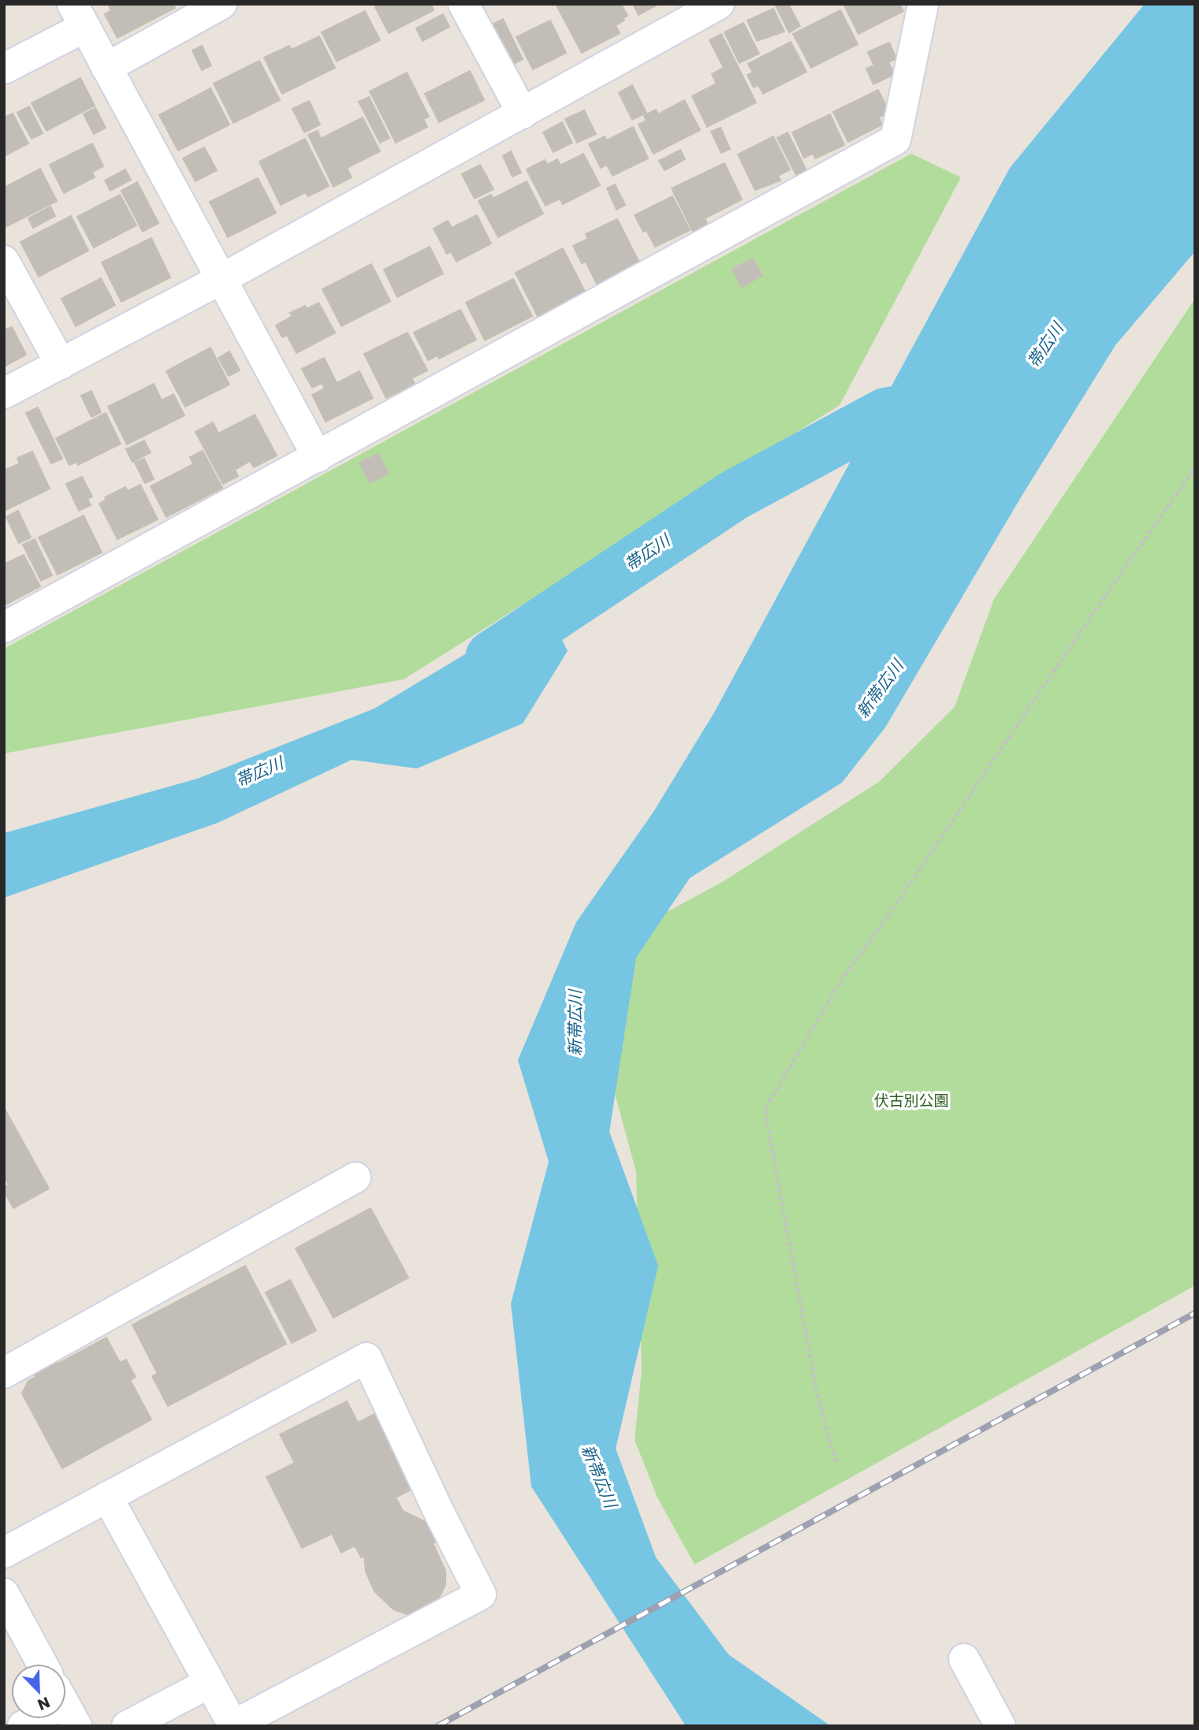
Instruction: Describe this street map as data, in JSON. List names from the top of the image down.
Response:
{
  "water": ["帯広川", "新帯広川"],
  "parks": ["伏古別公園"],
  "north": "bottom right"
}
